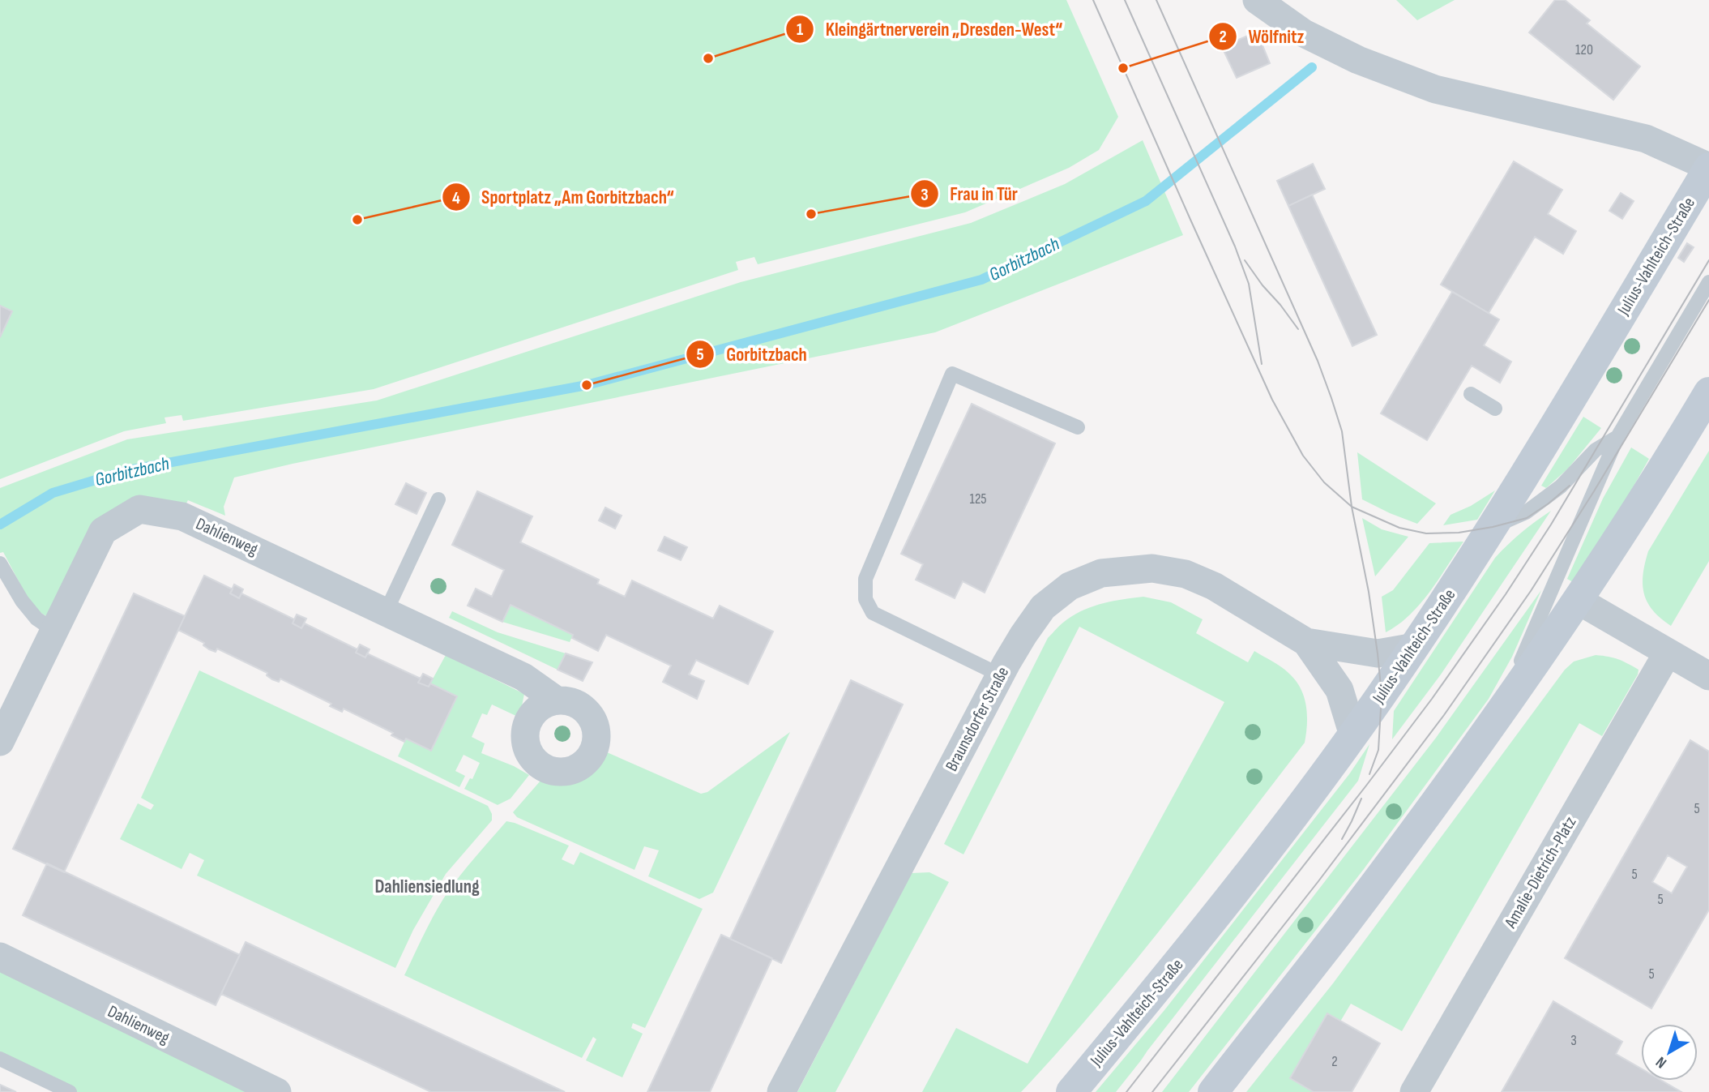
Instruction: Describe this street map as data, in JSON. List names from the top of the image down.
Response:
{
  "streets": {
    "main road": ["Julius-Vahlteich-Straße"],
    "street": ["Dahlienweg", "Braunsdorfer Straße", "Amalie-Dietrich-Platz"]
  },
  "crossings": [
    ["Julius-Vahlteich-Straße", "Braunsdorfer Straße"]
  ],
  "districts": ["Dahliensiedlung"],
  "water": ["Gorbitzbach"],
  "places": [
    "Kleingärtnerverein „Dresden-West“",
    "Wölfnitz",
    "Frau in Tür",
    "Sportplatz „Am Gorbitzbach“",
    "Gorbitzbach"
  ],
  "house_numbers": [
    "120",
    "125",
    "5",
    "5",
    "5",
    "5",
    "3",
    "2"
  ],
  "north": "bottom left"
}
